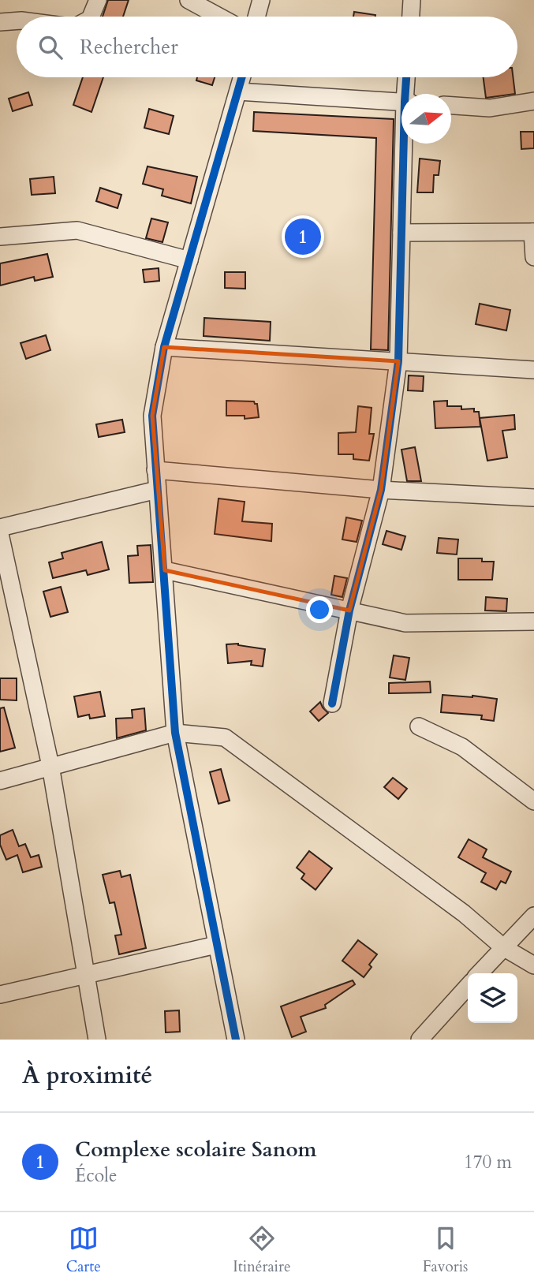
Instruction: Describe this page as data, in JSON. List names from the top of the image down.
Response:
{
  "north": "right",
  "page": {
    "search": "Rechercher",
    "pins": "1",
    "heading": "À proximité",
    "list": [
      {
        "mark": "1",
        "name": "Complexe scolaire Sanom",
        "note": "École",
        "value": "170 m"
      }
    ],
    "nav": ["Carte", "Itinéraire", "Favoris"]
  }
}
